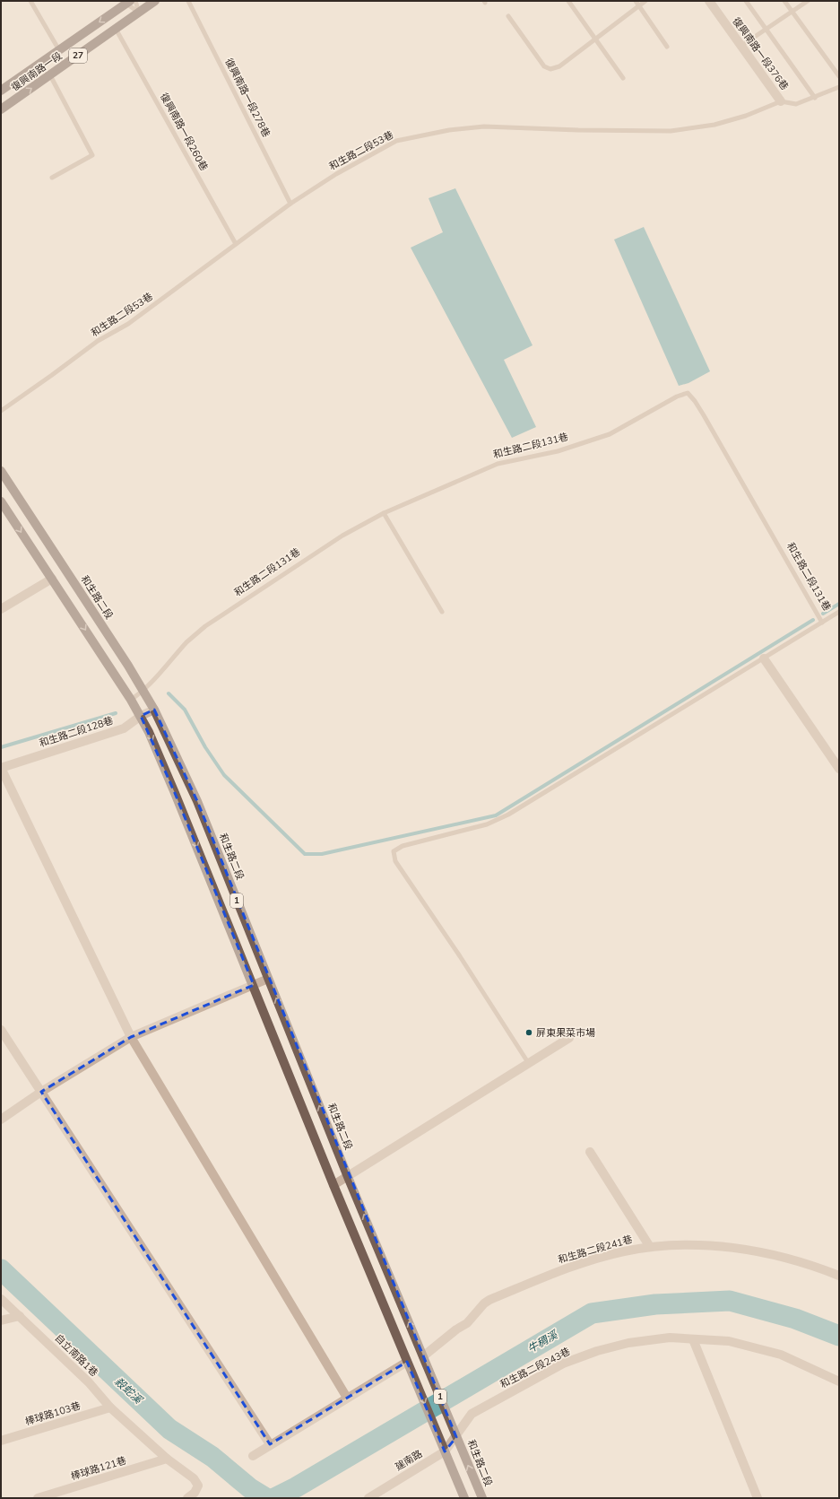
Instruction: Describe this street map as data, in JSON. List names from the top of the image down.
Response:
{
  "streets": {
    "main road": [
      "27",
      "復興南路一段",
      "和生路二段",
      "1"
    ],
    "street": [
      "復興南路一段376巷",
      "和生路二段128巷",
      "和生路二段241巷",
      "自立南路1巷",
      "和生路二段243巷",
      "棒球路103巷",
      "建南路",
      "棒球路121巷"
    ],
    "lane": [
      "復興南路一段278巷",
      "復興南路一段260巷",
      "和生路二段53巷",
      "和生路二段131巷"
    ]
  },
  "crossings": [
    ["復興南路一段376巷", "和生路二段53巷"],
    ["復興南路一段", "復興南路一段260巷"],
    ["復興南路一段278巷", "和生路二段53巷"],
    ["復興南路一段260巷", "和生路二段53巷"],
    ["和生路二段131巷", "和生路二段"],
    ["和生路二段131巷", "1"],
    ["和生路二段", "和生路二段128巷"],
    ["和生路二段", "1"],
    ["和生路二段", "和生路二段241巷"],
    ["和生路二段", "建南路"],
    ["和生路二段128巷", "1"],
    ["1", "和生路二段241巷"],
    ["1", "建南路"],
    ["自立南路1巷", "棒球路103巷"],
    ["自立南路1巷", "棒球路121巷"],
    ["和生路二段243巷", "建南路"]
  ],
  "water": ["牛稠溪", "殺蛇溪"],
  "places": ["屏東果菜市場"]
}
